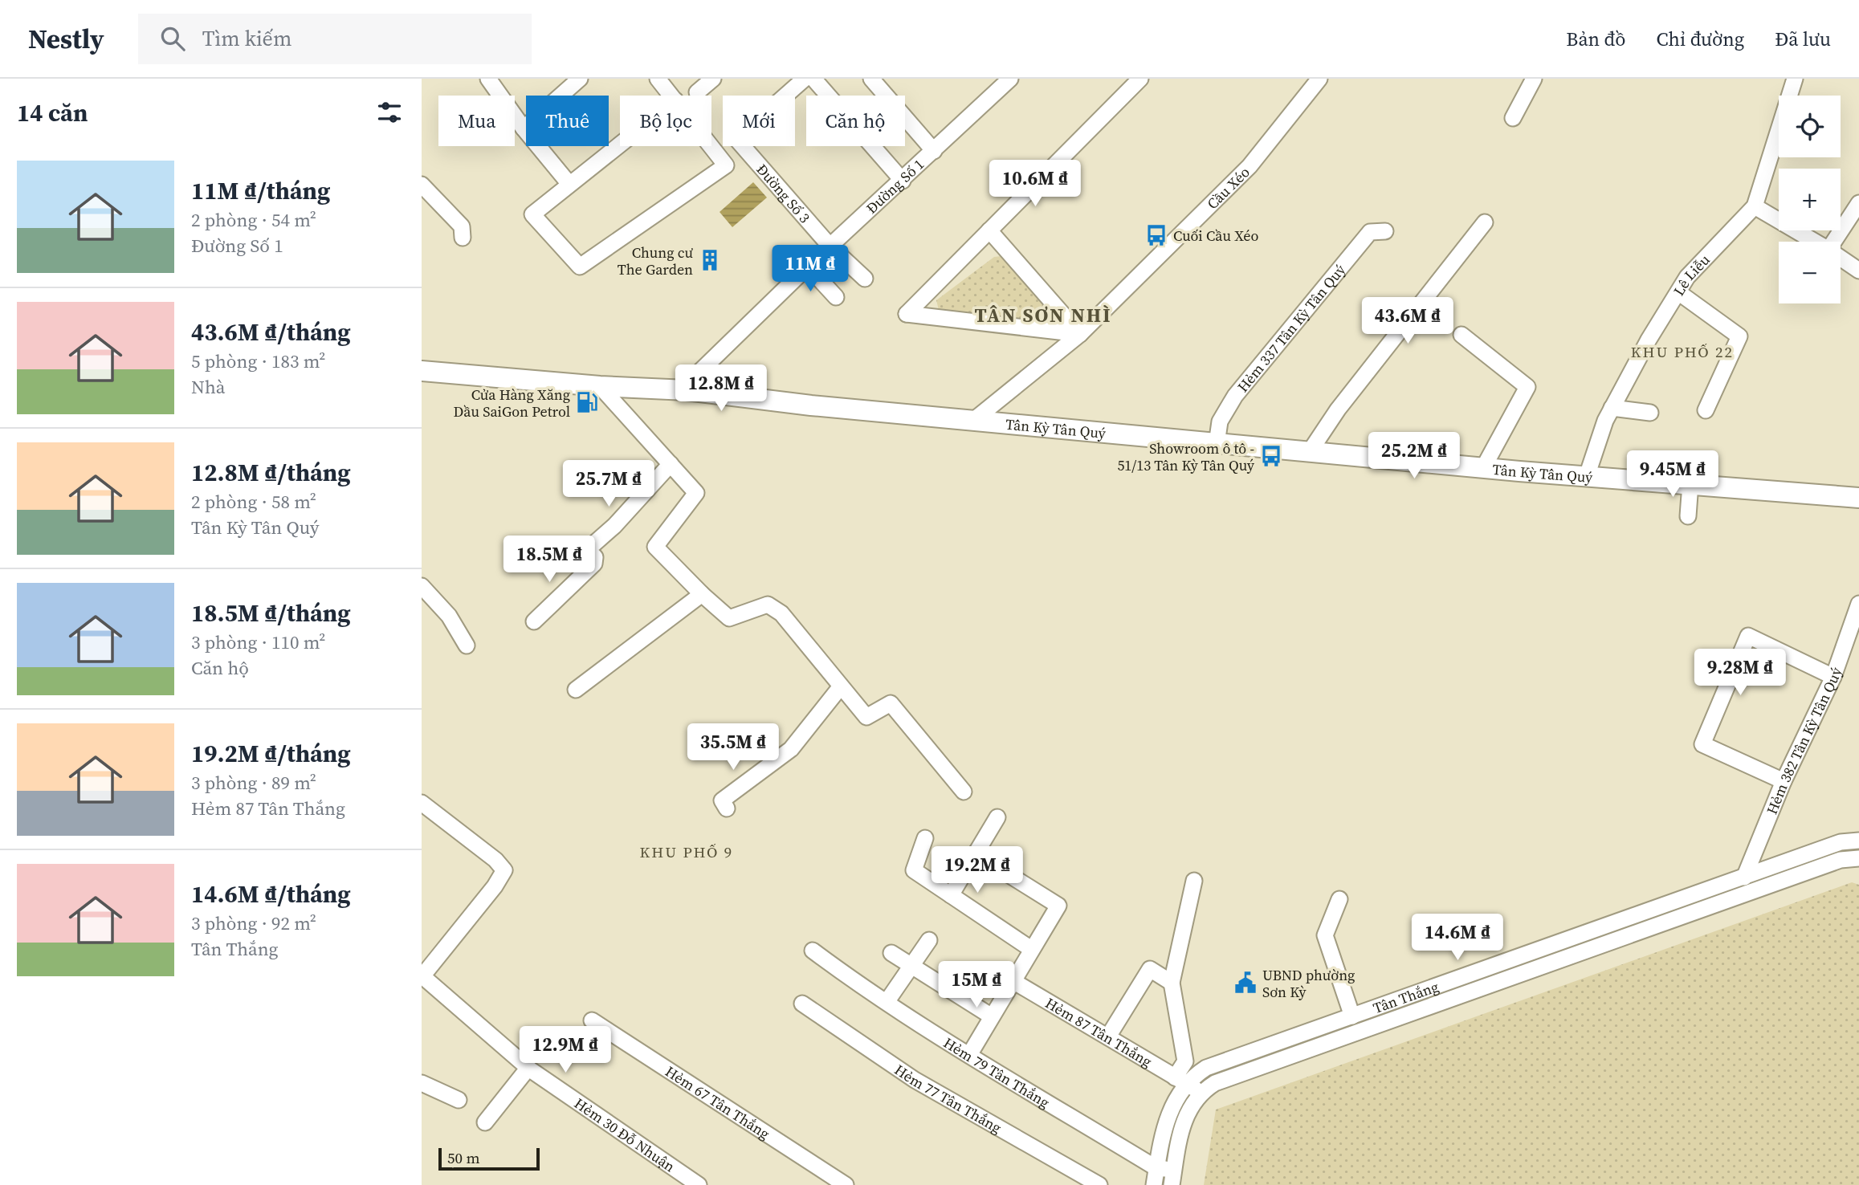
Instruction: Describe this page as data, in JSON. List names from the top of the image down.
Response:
{
  "streets": {
    "main road": ["Tân Kỳ Tân Quý"],
    "street": [
      "Đường Số 1",
      "Cầu Xéo",
      "Đường Số 3",
      "Lê Liễu",
      "Hẻm 337 Tân Kỳ Tân Quý",
      "Hẻm 382 Tân Kỳ Tân Quý",
      "Tân Thắng",
      "Hẻm 87 Tân Thắng",
      "Hẻm 79 Tân Thắng",
      "Hẻm 77 Tân Thắng",
      "Hẻm 67 Tân Thắng",
      "Hẻm 30 Đỗ Nhuận"
    ]
  },
  "crossings": [
    ["Đường Số 1", "Đường Số 3"],
    ["Đường Số 1", "Tân Kỳ Tân Quý"],
    ["Cầu Xéo", "Tân Kỳ Tân Quý"],
    ["Lê Liễu", "Tân Kỳ Tân Quý"],
    ["Hẻm 337 Tân Kỳ Tân Quý", "Tân Kỳ Tân Quý"],
    ["Hẻm 382 Tân Kỳ Tân Quý", "Tân Thắng"],
    ["Tân Thắng", "Hẻm 87 Tân Thắng"],
    ["Tân Thắng", "Hẻm 79 Tân Thắng"]
  ],
  "districts": ["TÂN SƠN NHÌ", "KHU PHỐ 22", "KHU PHỐ 9"],
  "places": {
    "bus stop": ["Cuối Cầu Xéo", "Showroom ô tô - 51/13 Tân Kỳ Tân Quý"],
    "building": ["Chung cư The Garden"],
    "fuel station": ["Cửa Hàng Xăng Dầu SaiGon Petrol"],
    "public building": ["UBND phường Sơn Kỳ"]
  },
  "scale_bar": "50 m",
  "page": {
    "header": "Nestly",
    "search": "Tìm kiếm",
    "nav": ["Bản đồ", "Chỉ đường", "Đã lưu"],
    "heading": "14 căn",
    "map_buttons": ["+", "−"],
    "chip": [
      "Mua",
      "Thuê",
      "Bộ lọc",
      "Mới",
      "Căn hộ"
    ],
    "list": [
      {
        "name": "11M ₫/tháng",
        "note": "2 phòng · 54 m² · Đường Số 1"
      },
      {
        "name": "43.6M ₫/tháng",
        "note": "5 phòng · 183 m² · Nhà"
      },
      {
        "name": "12.8M ₫/tháng",
        "note": "2 phòng · 58 m² · Tân Kỳ Tân Quý"
      },
      {
        "name": "18.5M ₫/tháng",
        "note": "3 phòng · 110 m² · Căn hộ"
      },
      {
        "name": "19.2M ₫/tháng",
        "note": "3 phòng · 89 m² · Hẻm 87 Tân Thắng"
      },
      {
        "name": "14.6M ₫/tháng",
        "note": "3 phòng · 92 m² · Tân Thắng"
      }
    ],
    "price": [
      "10.6M ₫",
      "11M ₫",
      "43.6M ₫",
      "12.8M ₫",
      "25.2M ₫",
      "9.45M ₫",
      "25.7M ₫",
      "18.5M ₫",
      "9.28M ₫",
      "35.5M ₫",
      "19.2M ₫",
      "14.6M ₫",
      "15M ₫",
      "12.9M ₫"
    ],
    "scale": "50 m"
  }
}
